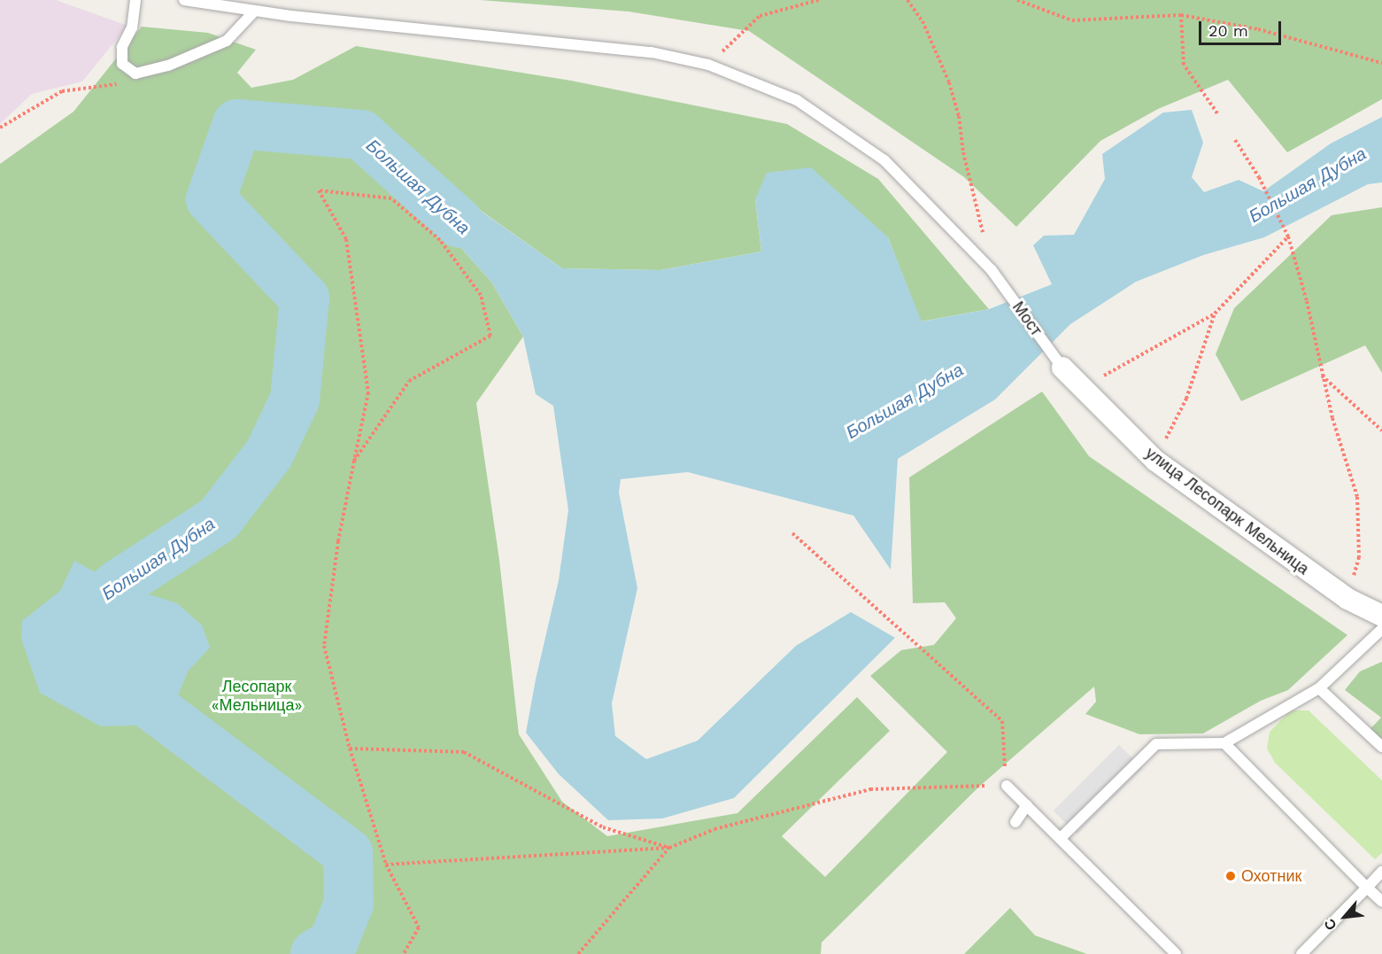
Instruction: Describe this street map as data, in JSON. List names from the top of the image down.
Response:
{
  "streets": {
    "street": ["улица Лесопарк Мельница"],
    "lane": ["Мост"]
  },
  "crossings": [
    ["Мост", "улица Лесопарк Мельница"]
  ],
  "water": ["Большая Дубна"],
  "parks": ["Лесопарк «Мельница»"],
  "places": ["Охотник"],
  "scale_bar": "20 m",
  "north": "bottom left"
}
